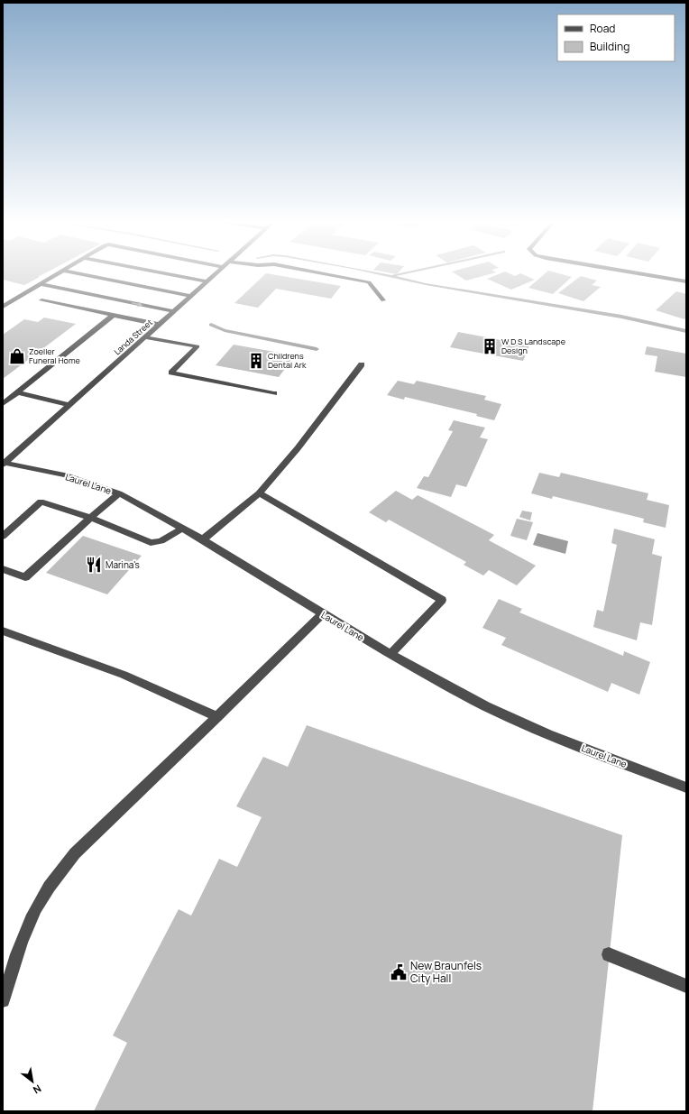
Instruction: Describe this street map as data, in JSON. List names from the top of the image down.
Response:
{
  "streets": {
    "street": ["Landa Street", "Laurel Lane"]
  },
  "crossings": [
    ["Landa Street", "Laurel Lane"]
  ],
  "places": {
    "building": ["W D S Landscape Design", "Childrens Dental Ark"],
    "shop": ["Zoeller Funeral Home"],
    "restaurant": ["Marina's"],
    "public building": ["New Braunfels City Hall"]
  },
  "legend": ["Road", "Building"],
  "north": "bottom right"
}
